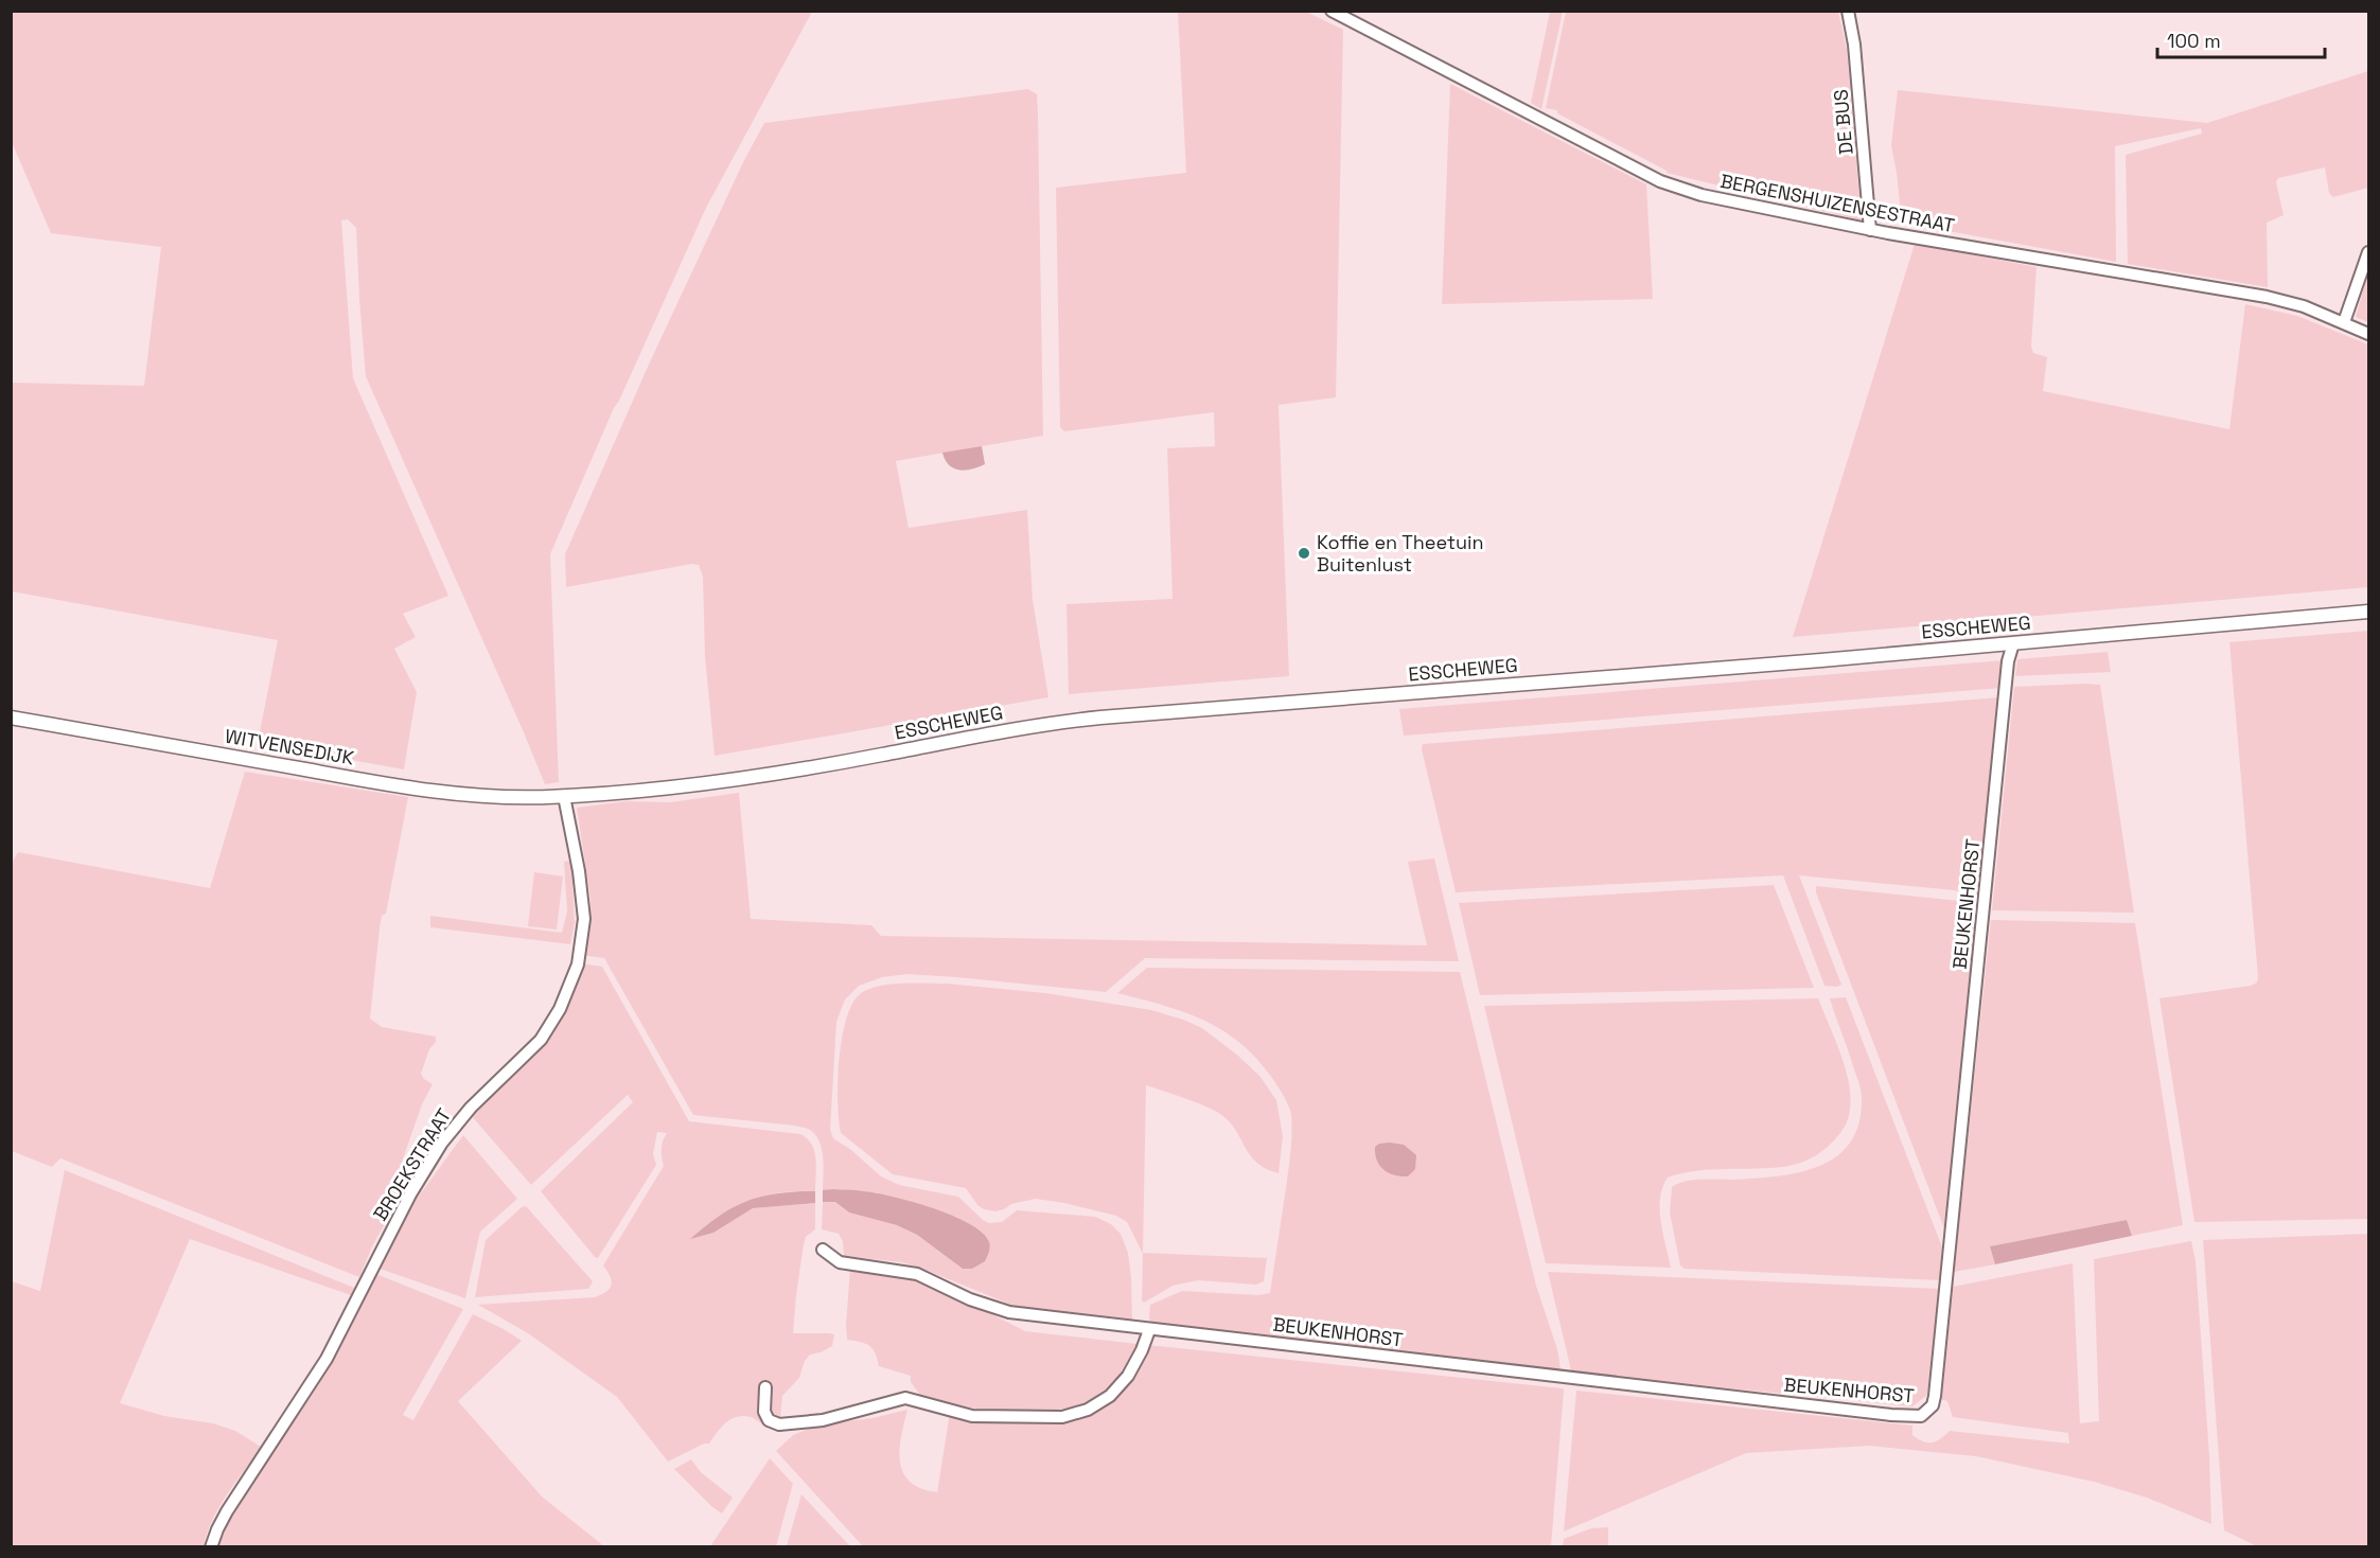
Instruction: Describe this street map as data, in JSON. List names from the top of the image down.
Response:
{
  "streets": {
    "street": [
      "DE BUS",
      "BERGENSHUIZENSESTRAAT",
      "ESSCHEWEG",
      "WITVENSEDIJK",
      "BEUKENHORST",
      "BROEKSTRAAT"
    ]
  },
  "crossings": [
    ["DE BUS", "BERGENSHUIZENSESTRAAT"],
    ["ESSCHEWEG", "WITVENSEDIJK"],
    ["ESSCHEWEG", "BEUKENHORST"],
    ["ESSCHEWEG", "BROEKSTRAAT"],
    ["WITVENSEDIJK", "BROEKSTRAAT"]
  ],
  "places": ["Koffie en Theetuin Buitenlust"],
  "scale_bar": "100 m"
}
